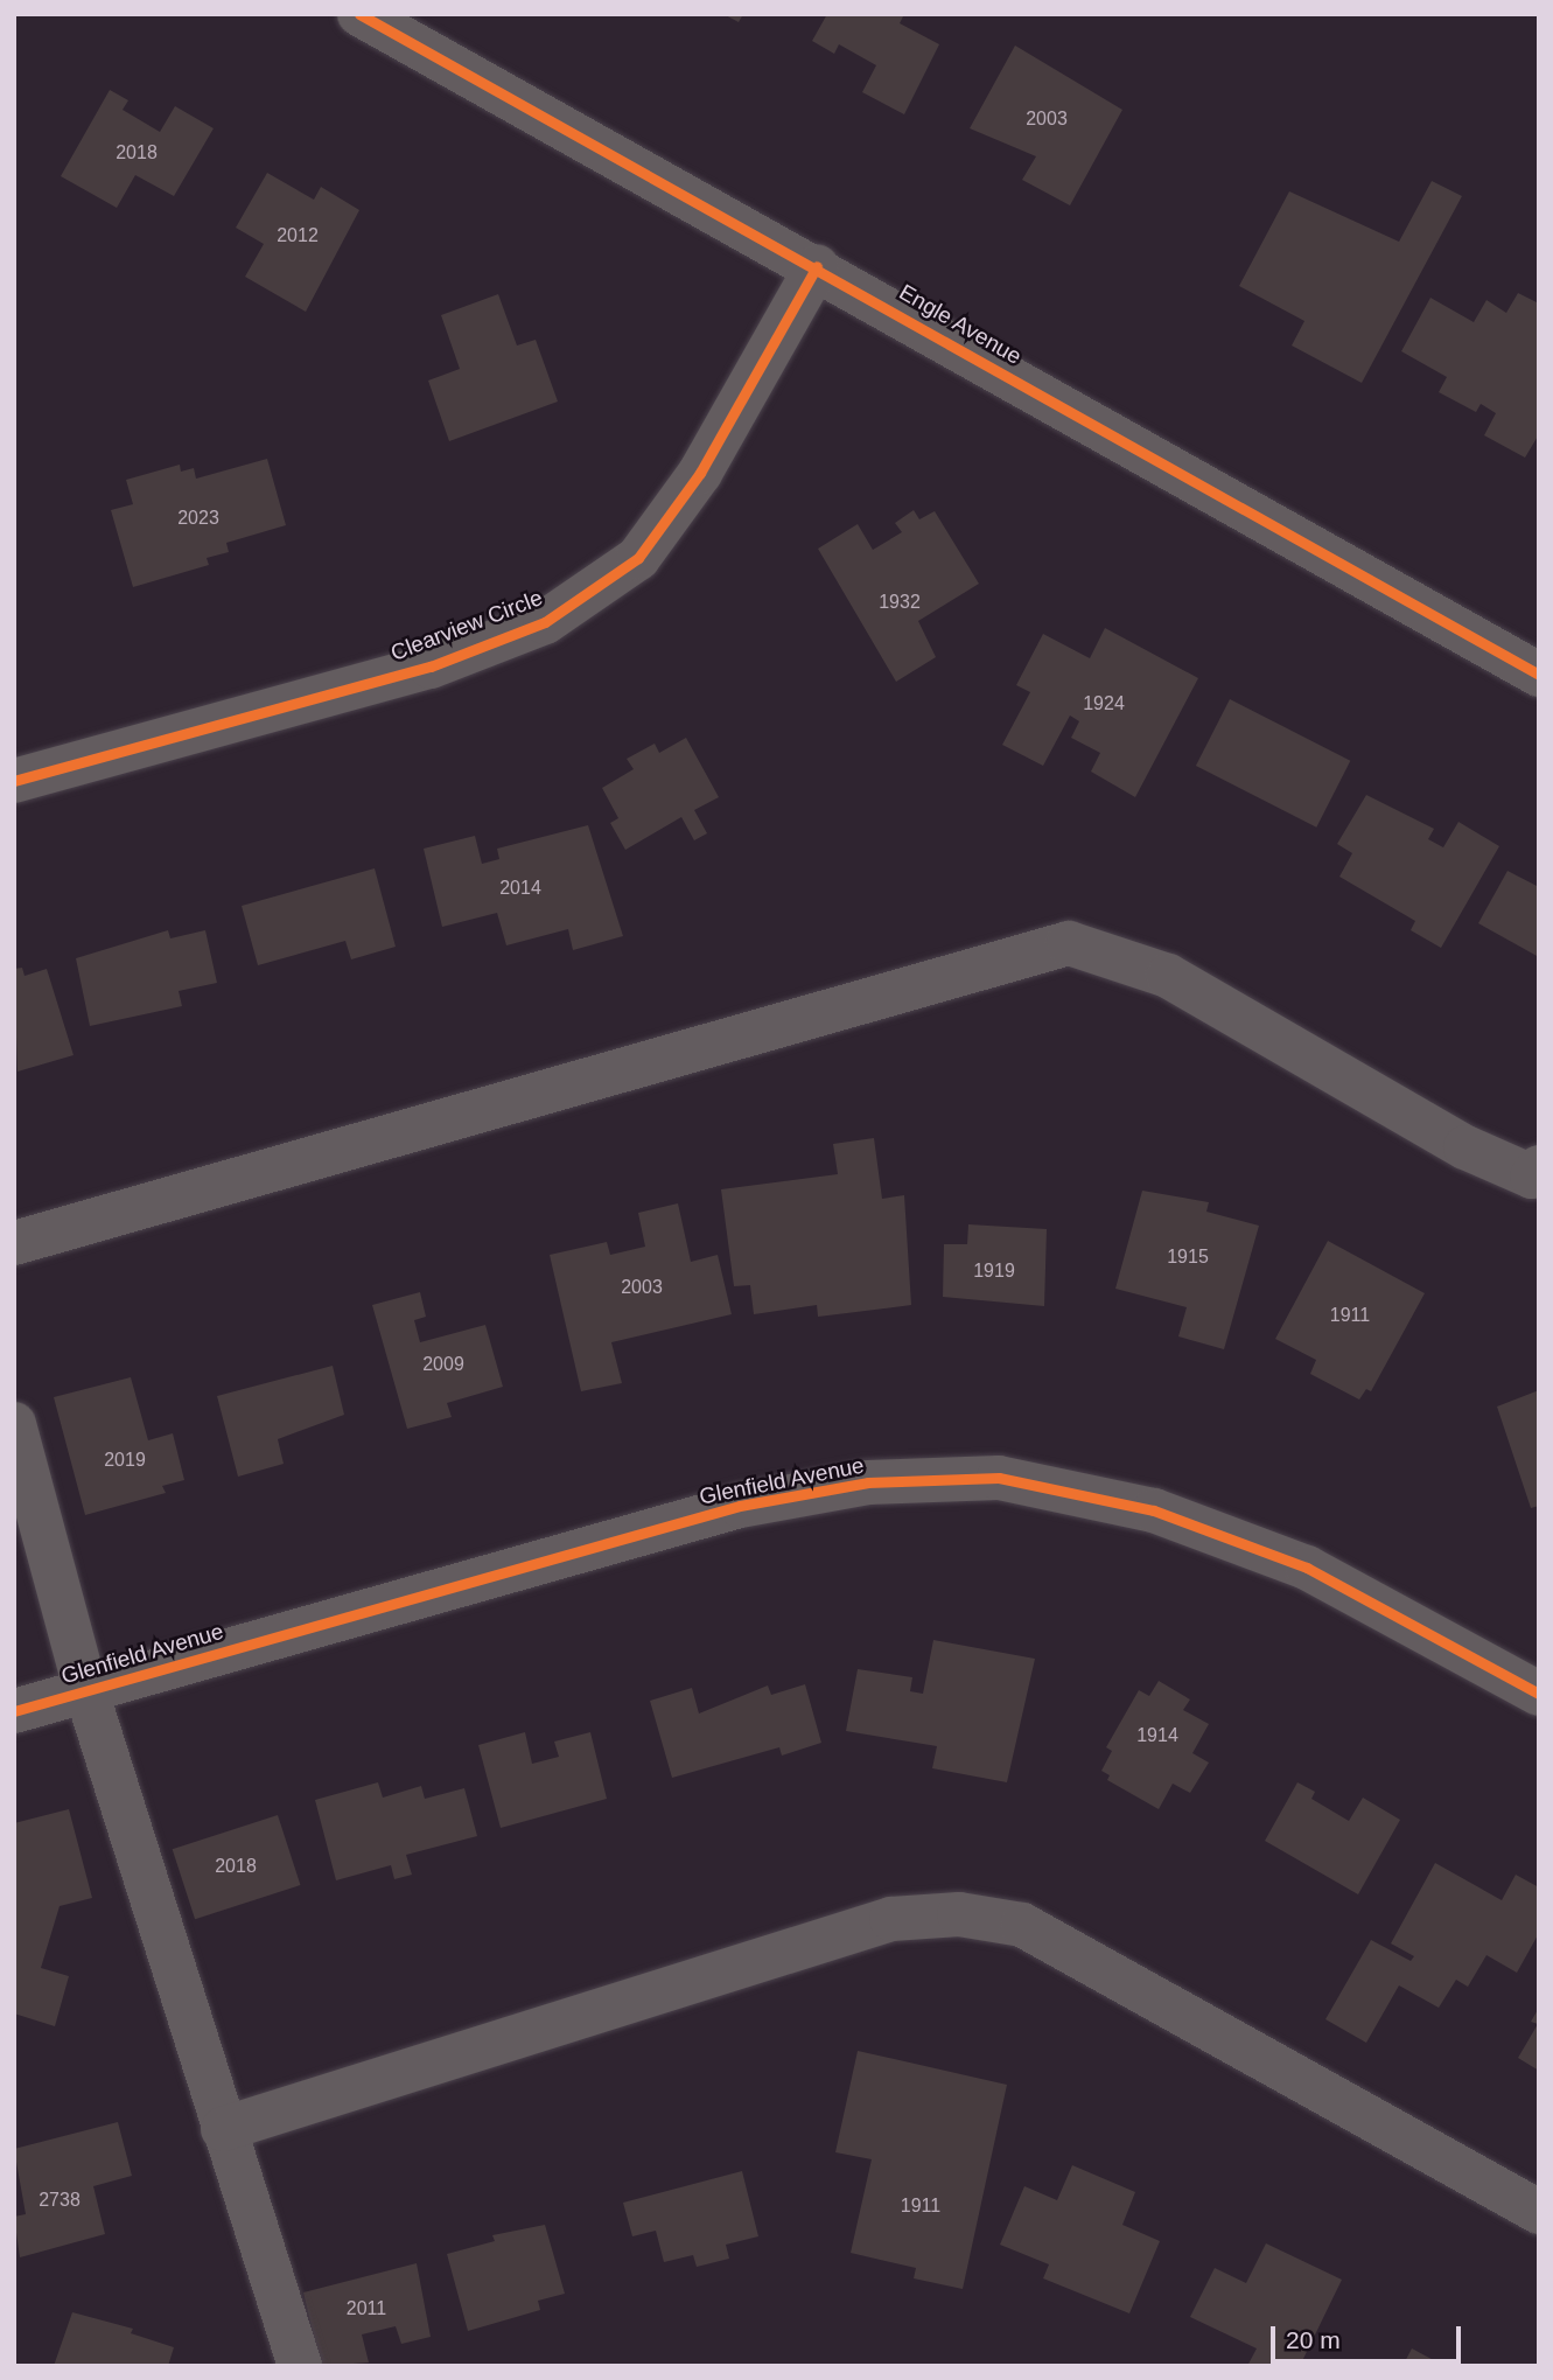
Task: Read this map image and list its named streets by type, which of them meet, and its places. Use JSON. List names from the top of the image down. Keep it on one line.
{"streets":{"street":["Engle Avenue","Clearview Circle","Glenfield Avenue"]},"crossings":[["Engle Avenue","Clearview Circle"]],"house_numbers":["2003","2018","2012","2023","1932","1924","2014","1915","1919","2003","1911","2009","2019","1914","2018","2738","1911","2011"],"scale_bar":"20 m"}
